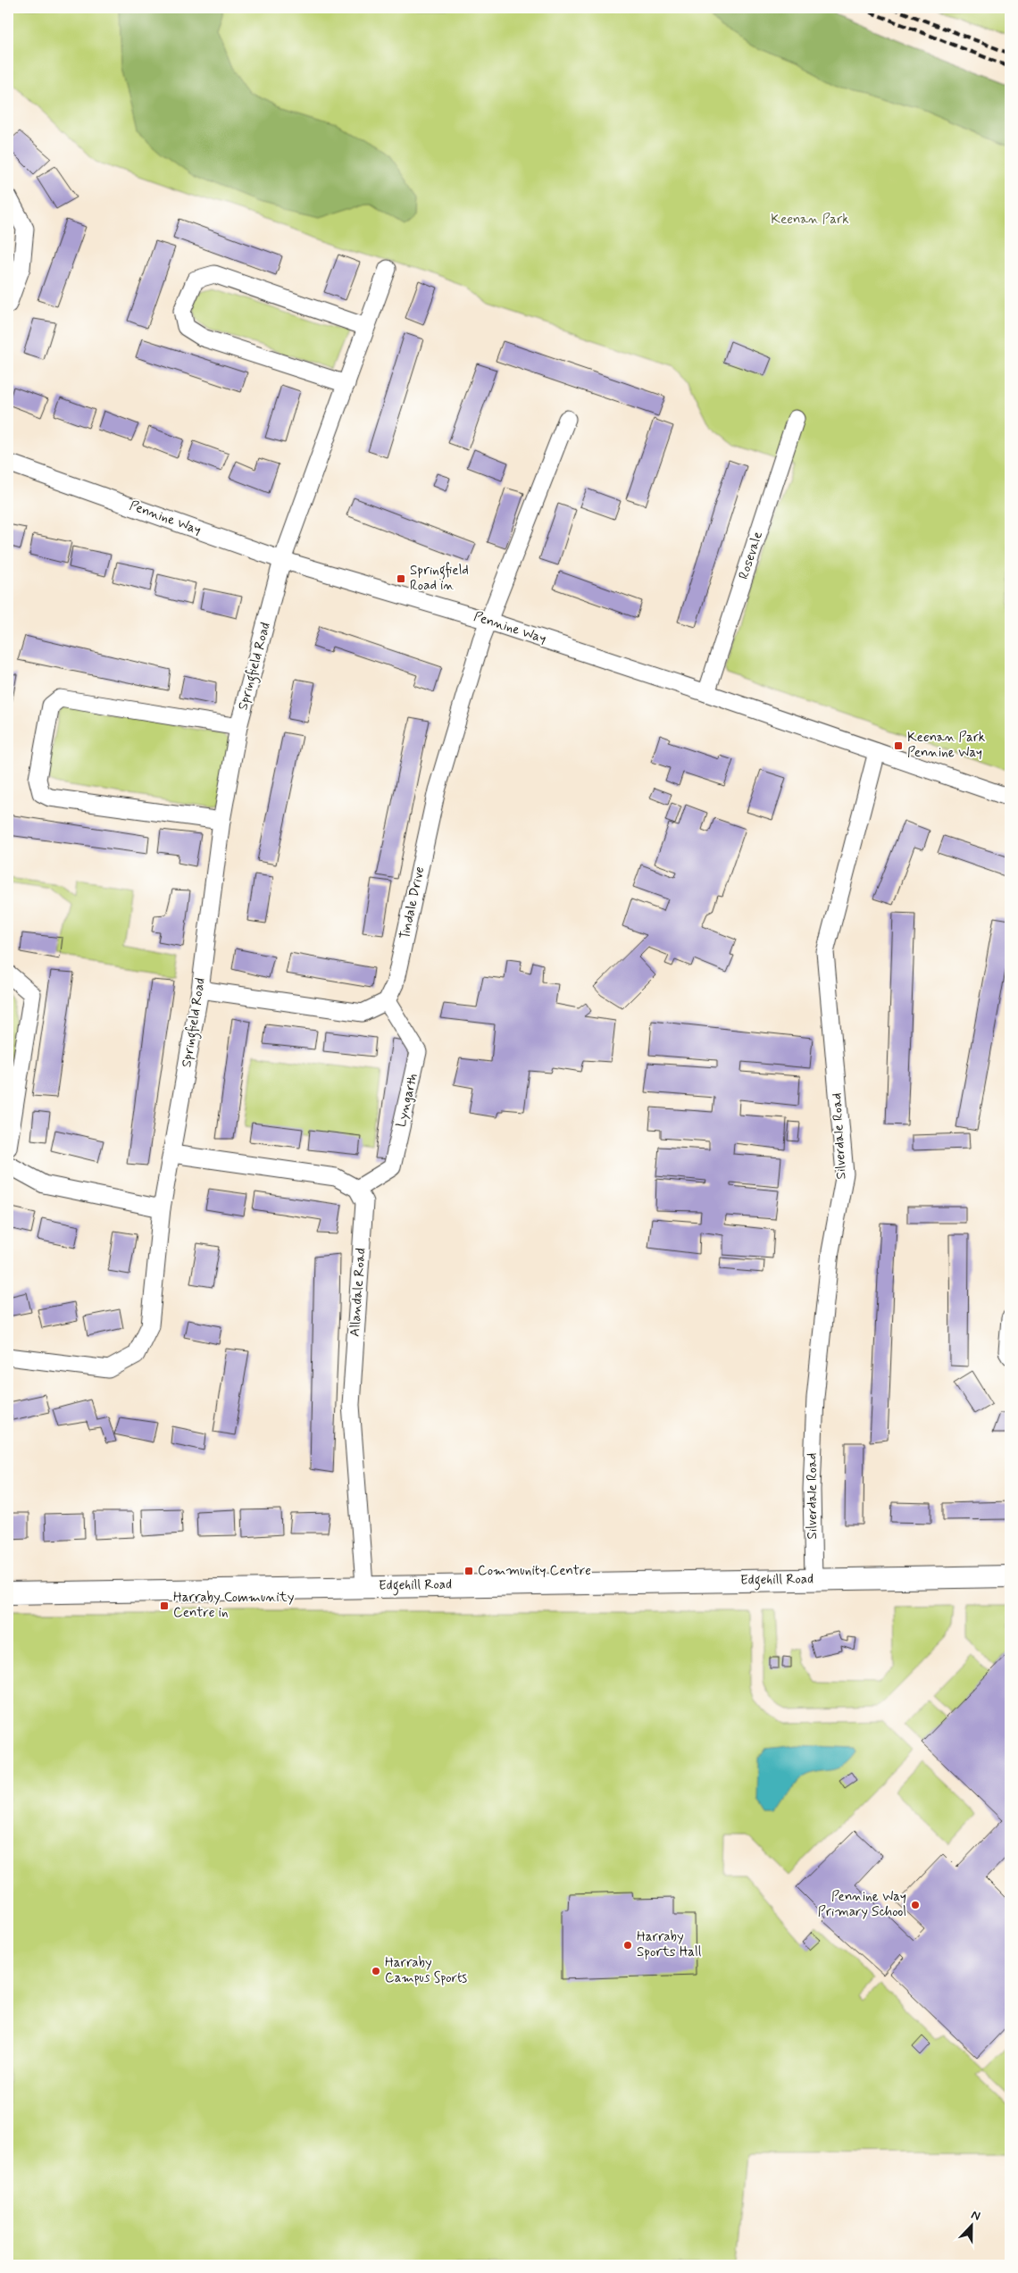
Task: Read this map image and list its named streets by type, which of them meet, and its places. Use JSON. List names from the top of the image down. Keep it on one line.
{"streets":{"street":["Pennine Way","Rosevale","Springfield Road","Tindale Drive","Lyngarth","Silverdale Road","Allandale Road","Edgehill Road"]},"crossings":[["Pennine Way","Rosevale"],["Pennine Way","Springfield Road"],["Pennine Way","Tindale Drive"],["Pennine Way","Silverdale Road"],["Tindale Drive","Lyngarth"],["Lyngarth","Allandale Road"],["Silverdale Road","Edgehill Road"],["Allandale Road","Edgehill Road"]],"parks":["Keenan Park"],"places":{"transit":["Springfield Road in","Keenan Park Pennine Way","Community Centre","Harraby Community Centre in"],"other":["Pennine Way Primary School","Harraby Sports Hall","Harraby Campus Sports"]},"north":"top"}
